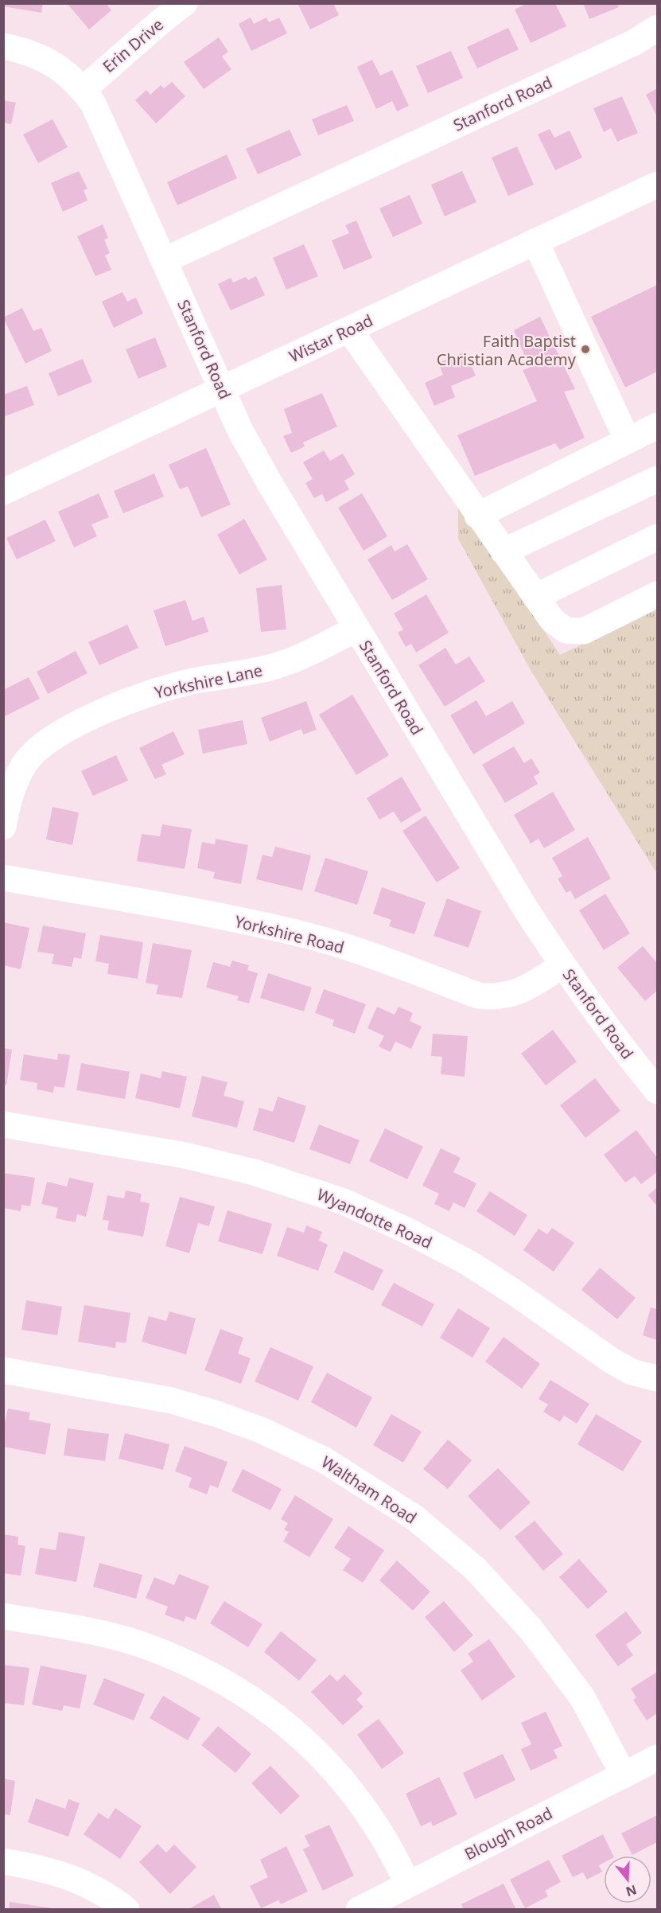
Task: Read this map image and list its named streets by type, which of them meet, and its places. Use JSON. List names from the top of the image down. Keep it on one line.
{"streets":{"street":["Erin Drive","Stanford Road","Wistar Road","Yorkshire Lane","Yorkshire Road","Wyandotte Road","Waltham Road","Blough Road"]},"crossings":[["Erin Drive","Stanford Road"],["Stanford Road","Wistar Road"],["Stanford Road","Yorkshire Lane"],["Stanford Road","Yorkshire Road"],["Waltham Road","Blough Road"]],"places":["Faith Baptist Christian Academy"],"north":"bottom"}
